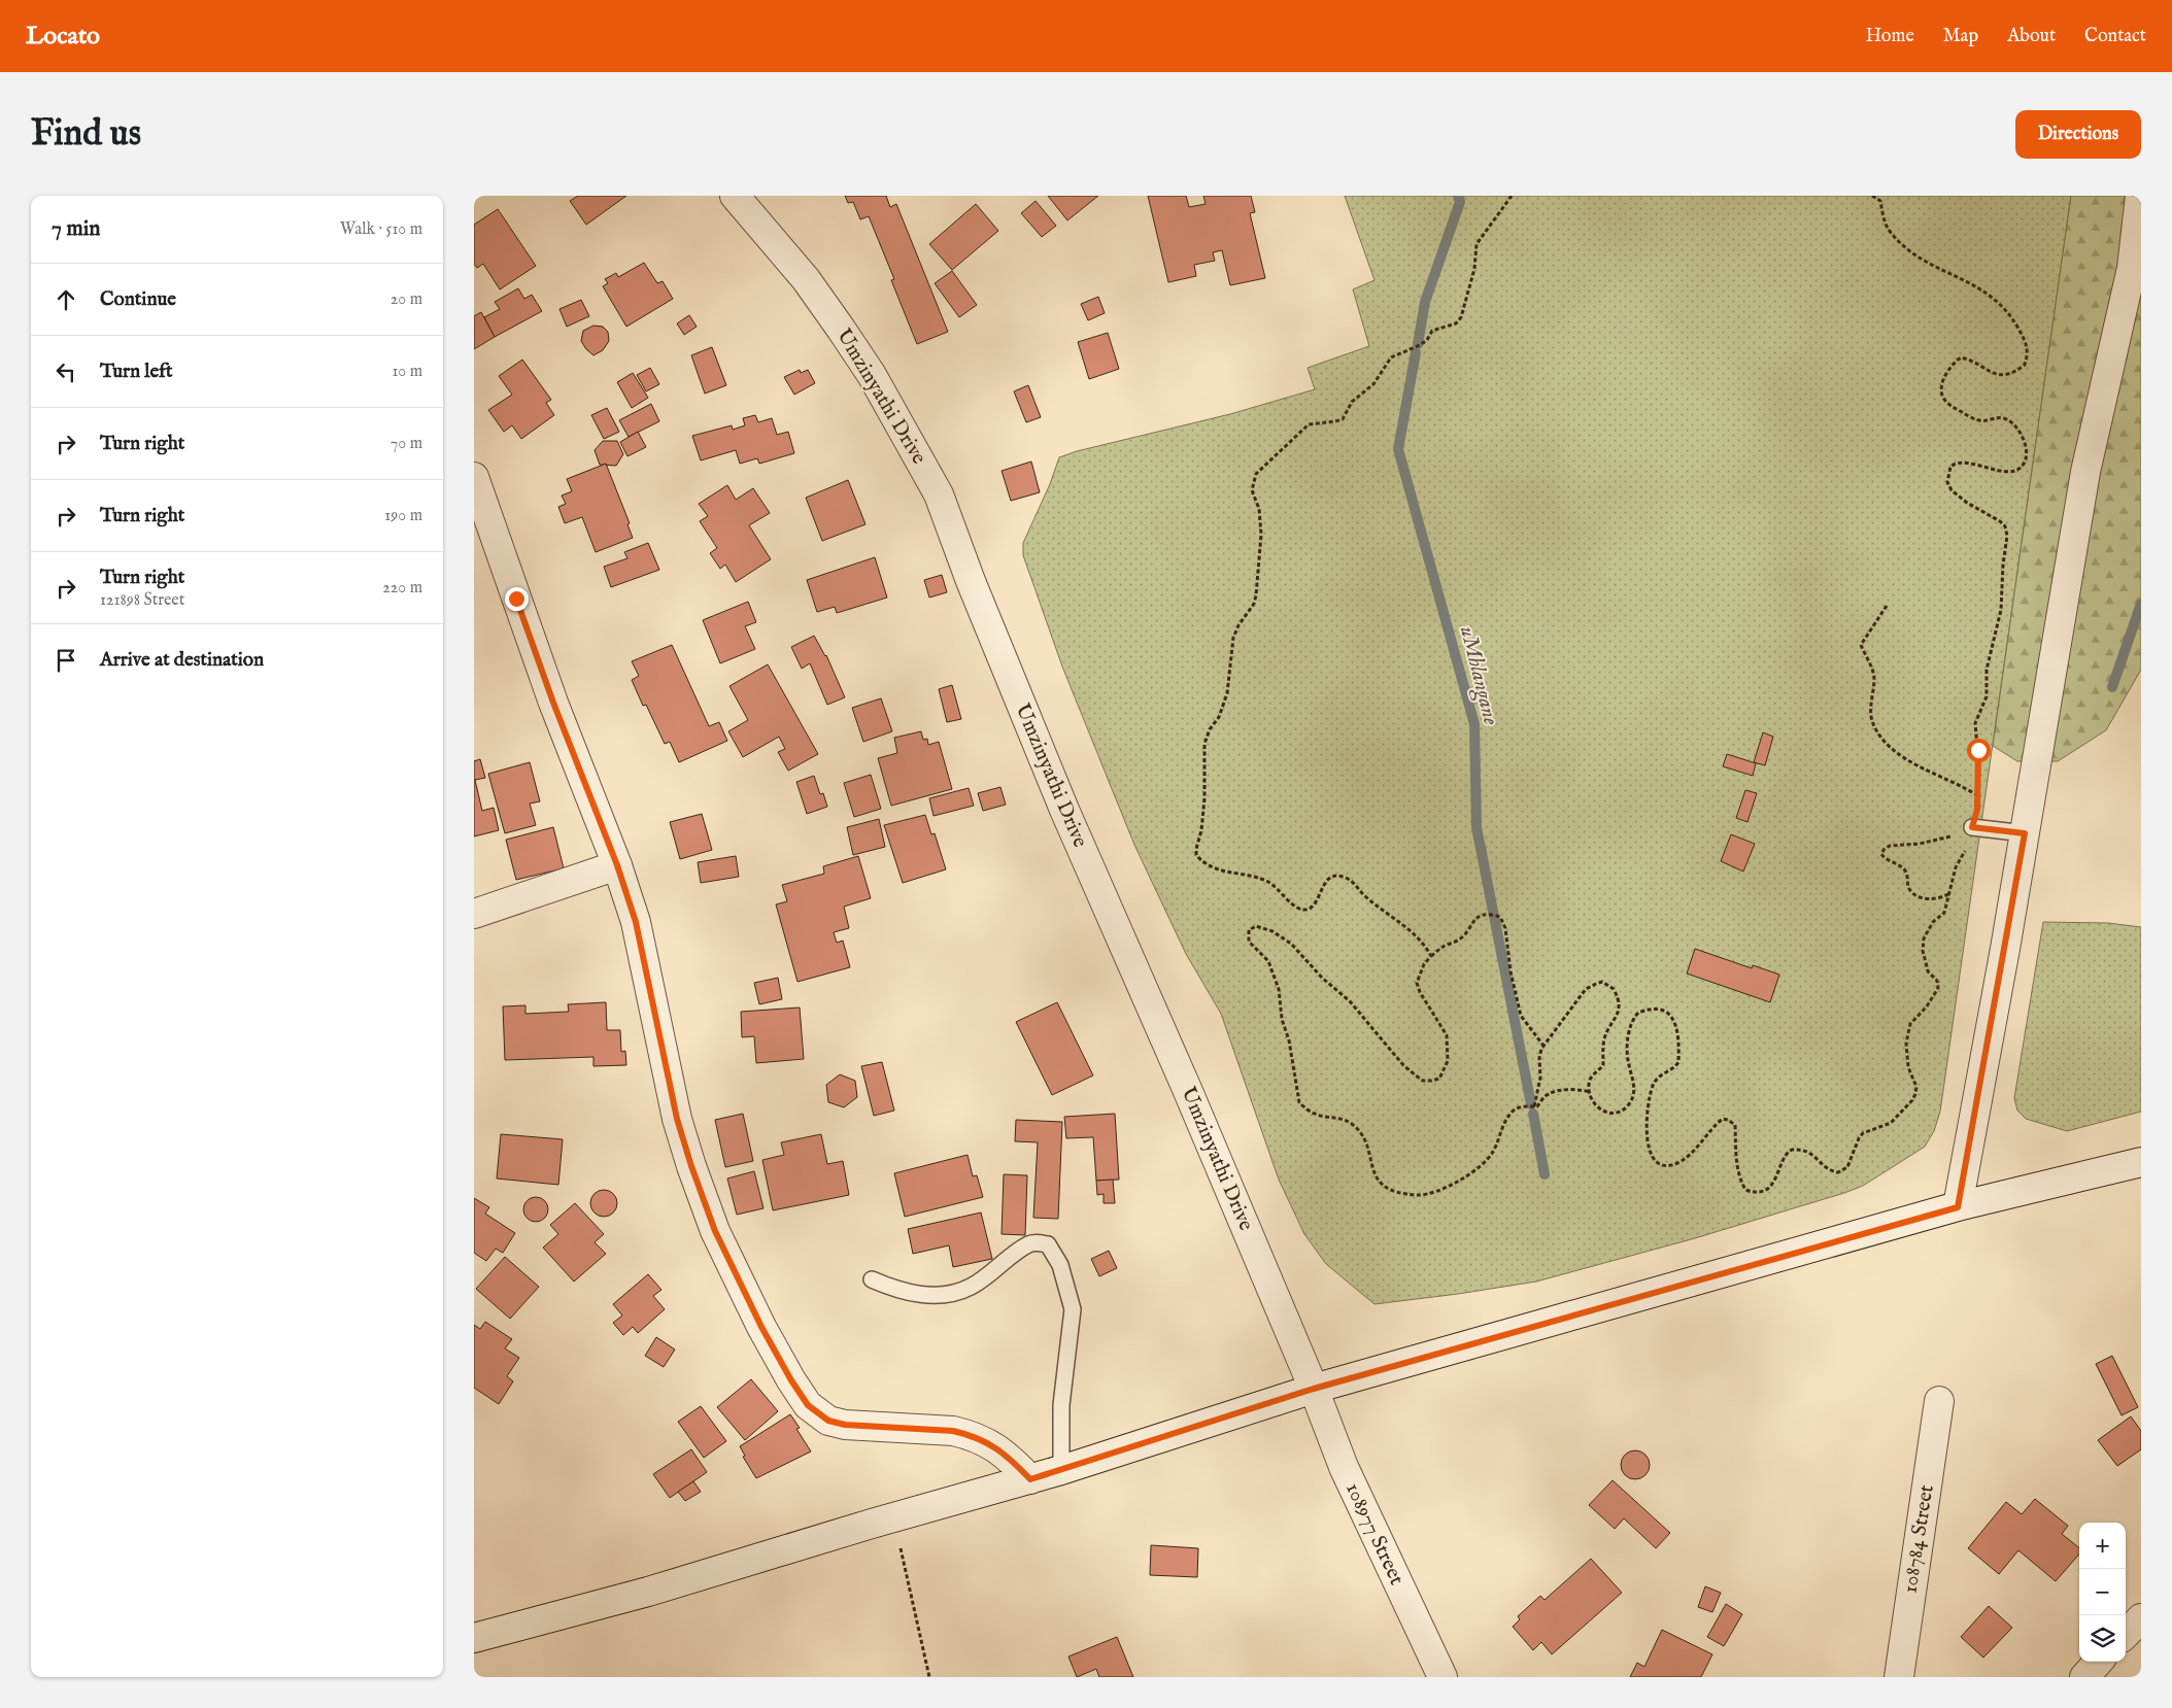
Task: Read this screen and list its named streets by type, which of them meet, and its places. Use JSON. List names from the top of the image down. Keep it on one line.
{"streets":{"street":["Umzinyathi Drive","108977 Street","108784 Street"]},"crossings":[["Umzinyathi Drive","108977 Street"]],"water":["uMhlangane"],"page":{"header":"Locato","nav":["Home","Map","About","Contact"],"buttons":"Directions","title":"Find us","heading":["7 min","Walk · 510 m"],"list":[["Continue","20 m"],["Turn left","10 m"],["Turn right","70 m"],["Turn right","190 m"],["Turn right","121898 Street","220 m"],"Arrive at destination"],"map_buttons":["+","−"]}}
